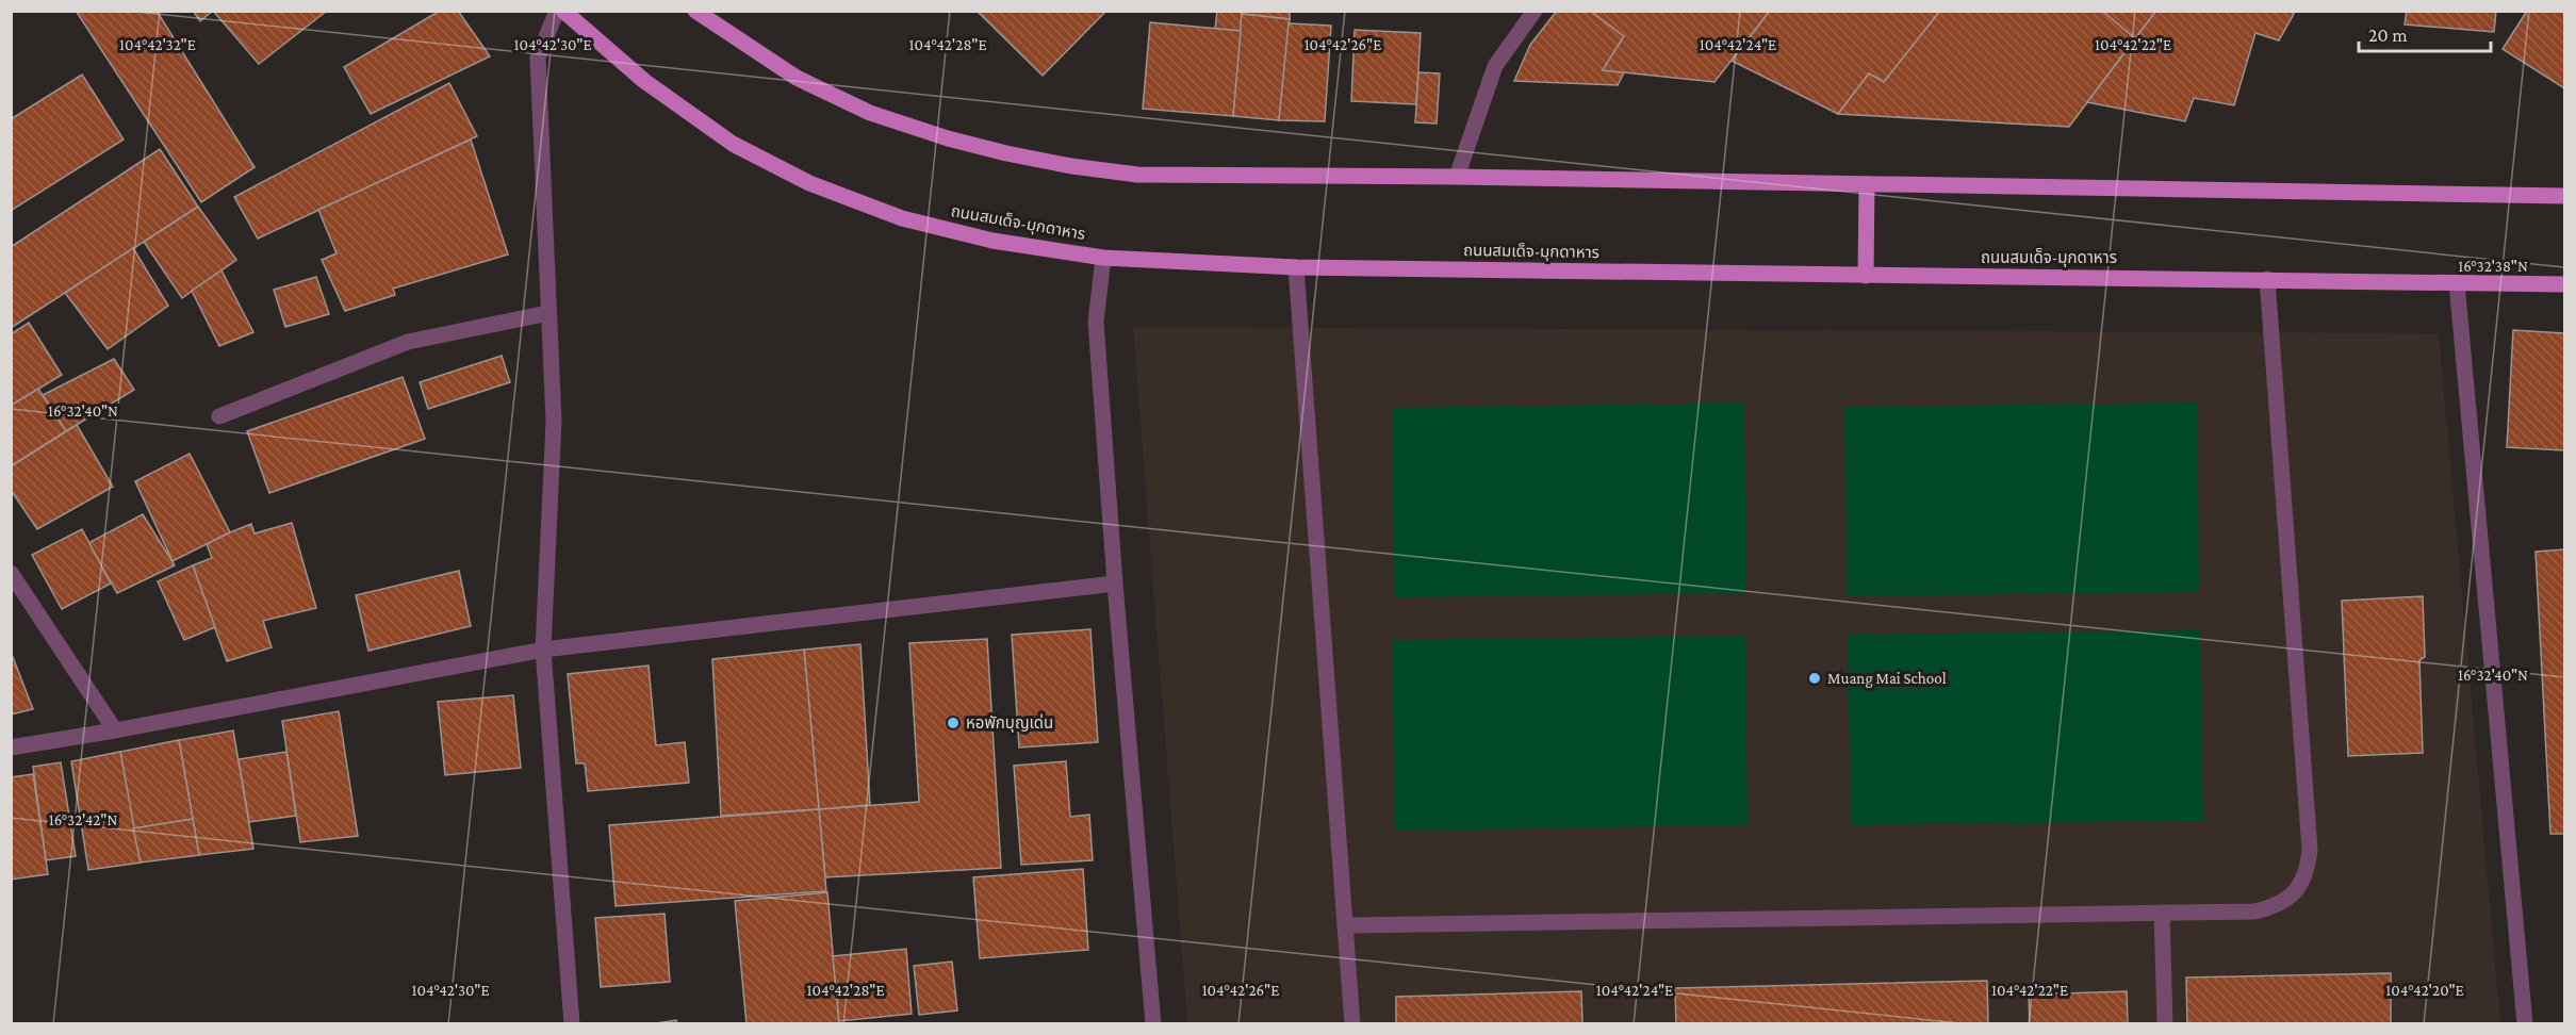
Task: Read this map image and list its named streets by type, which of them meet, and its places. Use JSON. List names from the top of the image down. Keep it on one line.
{"streets":{"main road":["ถนนสมเด็จ-มุกดาหาร"]},"places":["Muang Mai School","หอพักบุญเด่น"],"scale_bar":"20 m","coordinates":["104°42'32\"E","104°42'30\"E","104°42'28\"E","104°42'26\"E","104°42'24\"E","104°42'22\"E","16°32'38\"N","16°32'40\"N","16°32'42\"N","104°42'20\"E"]}
